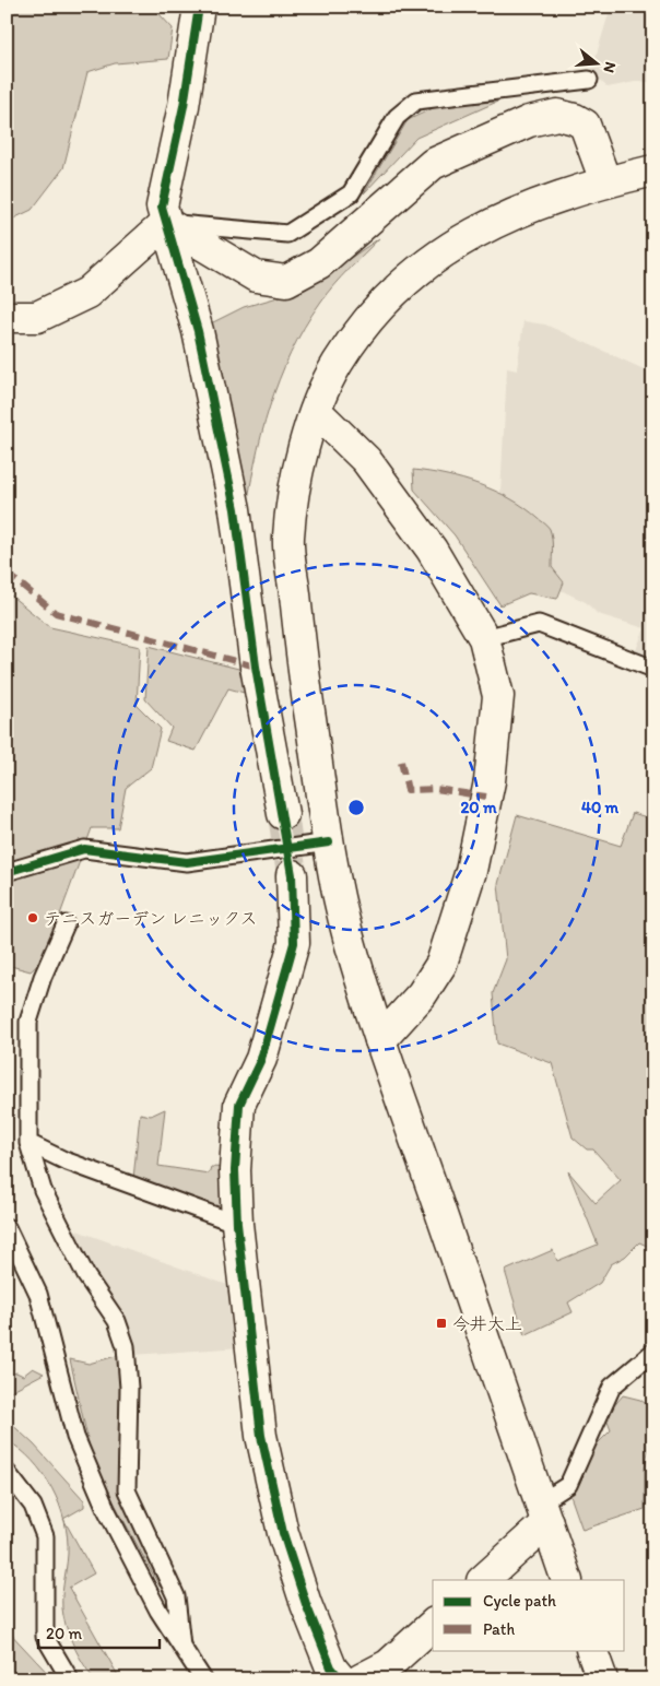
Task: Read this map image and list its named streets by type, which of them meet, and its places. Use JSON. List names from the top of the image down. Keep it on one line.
{"places":{"other":["テニスガーデン レニックス"],"transit":["今井大上"]},"legend":["Cycle path","Path"],"scale_bar":"20 m","north":"right","rings":["20 m","40 m"]}
